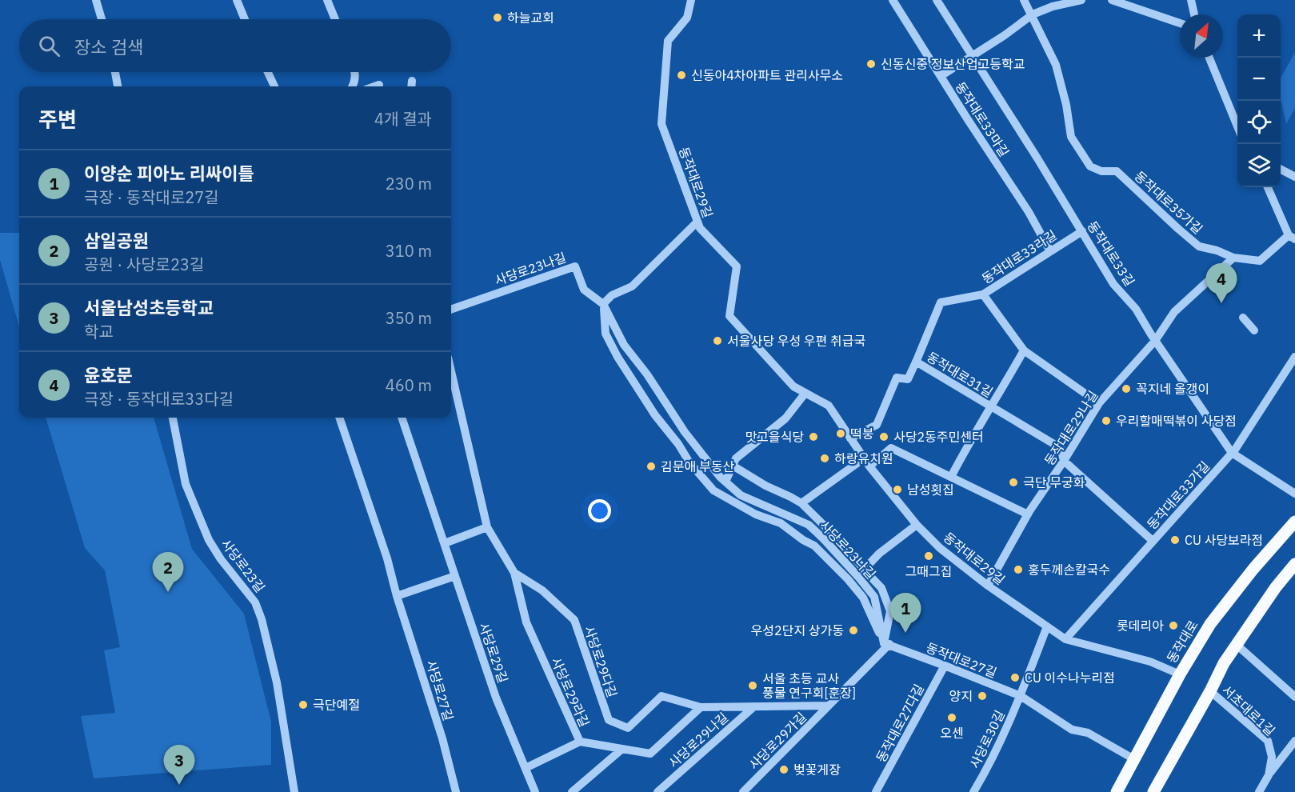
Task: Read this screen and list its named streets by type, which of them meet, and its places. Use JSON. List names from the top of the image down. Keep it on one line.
{"streets":{"main road":["동작대로"],"street":["동작대로33마길","동작대로29길","동작대로35가길","동작대로33길","동작대로33라길","사당로23나길","동작대로31길","동작대로29나길","동작대로33가길","사당로23길","사당로29길","동작대로27길","사당로29다길","사당로27길","사당로29라길","서초대로1길","동작대로27다길","사당로30길","사당로29나길","사당로29가길"]},"crossings":[["동작대로33마길","동작대로33라길"],["동작대로29길","동작대로33라길"],["동작대로29길","동작대로29나길"],["동작대로29길","동작대로33가길"],["동작대로29길","동작대로"],["동작대로35가길","동작대로29나길"],["동작대로33길","동작대로33라길"],["동작대로33길","동작대로29나길"],["동작대로33길","동작대로33가길"],["동작대로33라길","동작대로31길"],["사당로23나길","동작대로27길"],["사당로23나길","사당로29가길"],["동작대로31길","동작대로29나길"],["동작대로31길","동작대로33가길"],["동작대로","동작대로27길"],["동작대로27길","동작대로27다길"],["동작대로27길","사당로30길"],["동작대로27길","사당로29가길"],["사당로29다길","사당로29라길"],["사당로29다길","사당로29나길"],["사당로29다길","사당로29가길"]],"places":["하늘교회","신동신중 정보산업고등학교","신동아4차아파트 관리사무소","서울사당 우성 우편 취급국","꼭지네 올갱이","우리할매떡볶이 사당점","떡붕","맛고을식당","사당2동주민센터","하랑유치원","김문애 부동산","극단 무궁화","남성횟집","CU 사당보라점","그때그집","홍두께손칼국수","롯데리아","우성2단지 상가동","CU 이수나누리점","서울 초등 교사 풍물 연구회[훈장]","양지","극단예절","오센","벚꽃게장"],"north":"top right","page":{"map_buttons":["+","−"],"search":"장소 검색","heading":["주변","4개 결과"],"list":[{"mark":"1","name":"이양순 피아노 리싸이틀","note":"극장 · 동작대로27길","value":"230 m"},{"mark":"2","name":"삼일공원","note":"공원 · 사당로23길","value":"310 m"},{"mark":"3","name":"서울남성초등학교","note":"학교","value":"350 m"},{"mark":"4","name":"윤호문","note":"극장 · 동작대로33다길","value":"460 m"}],"pins":["4","2","1","3"]}}
